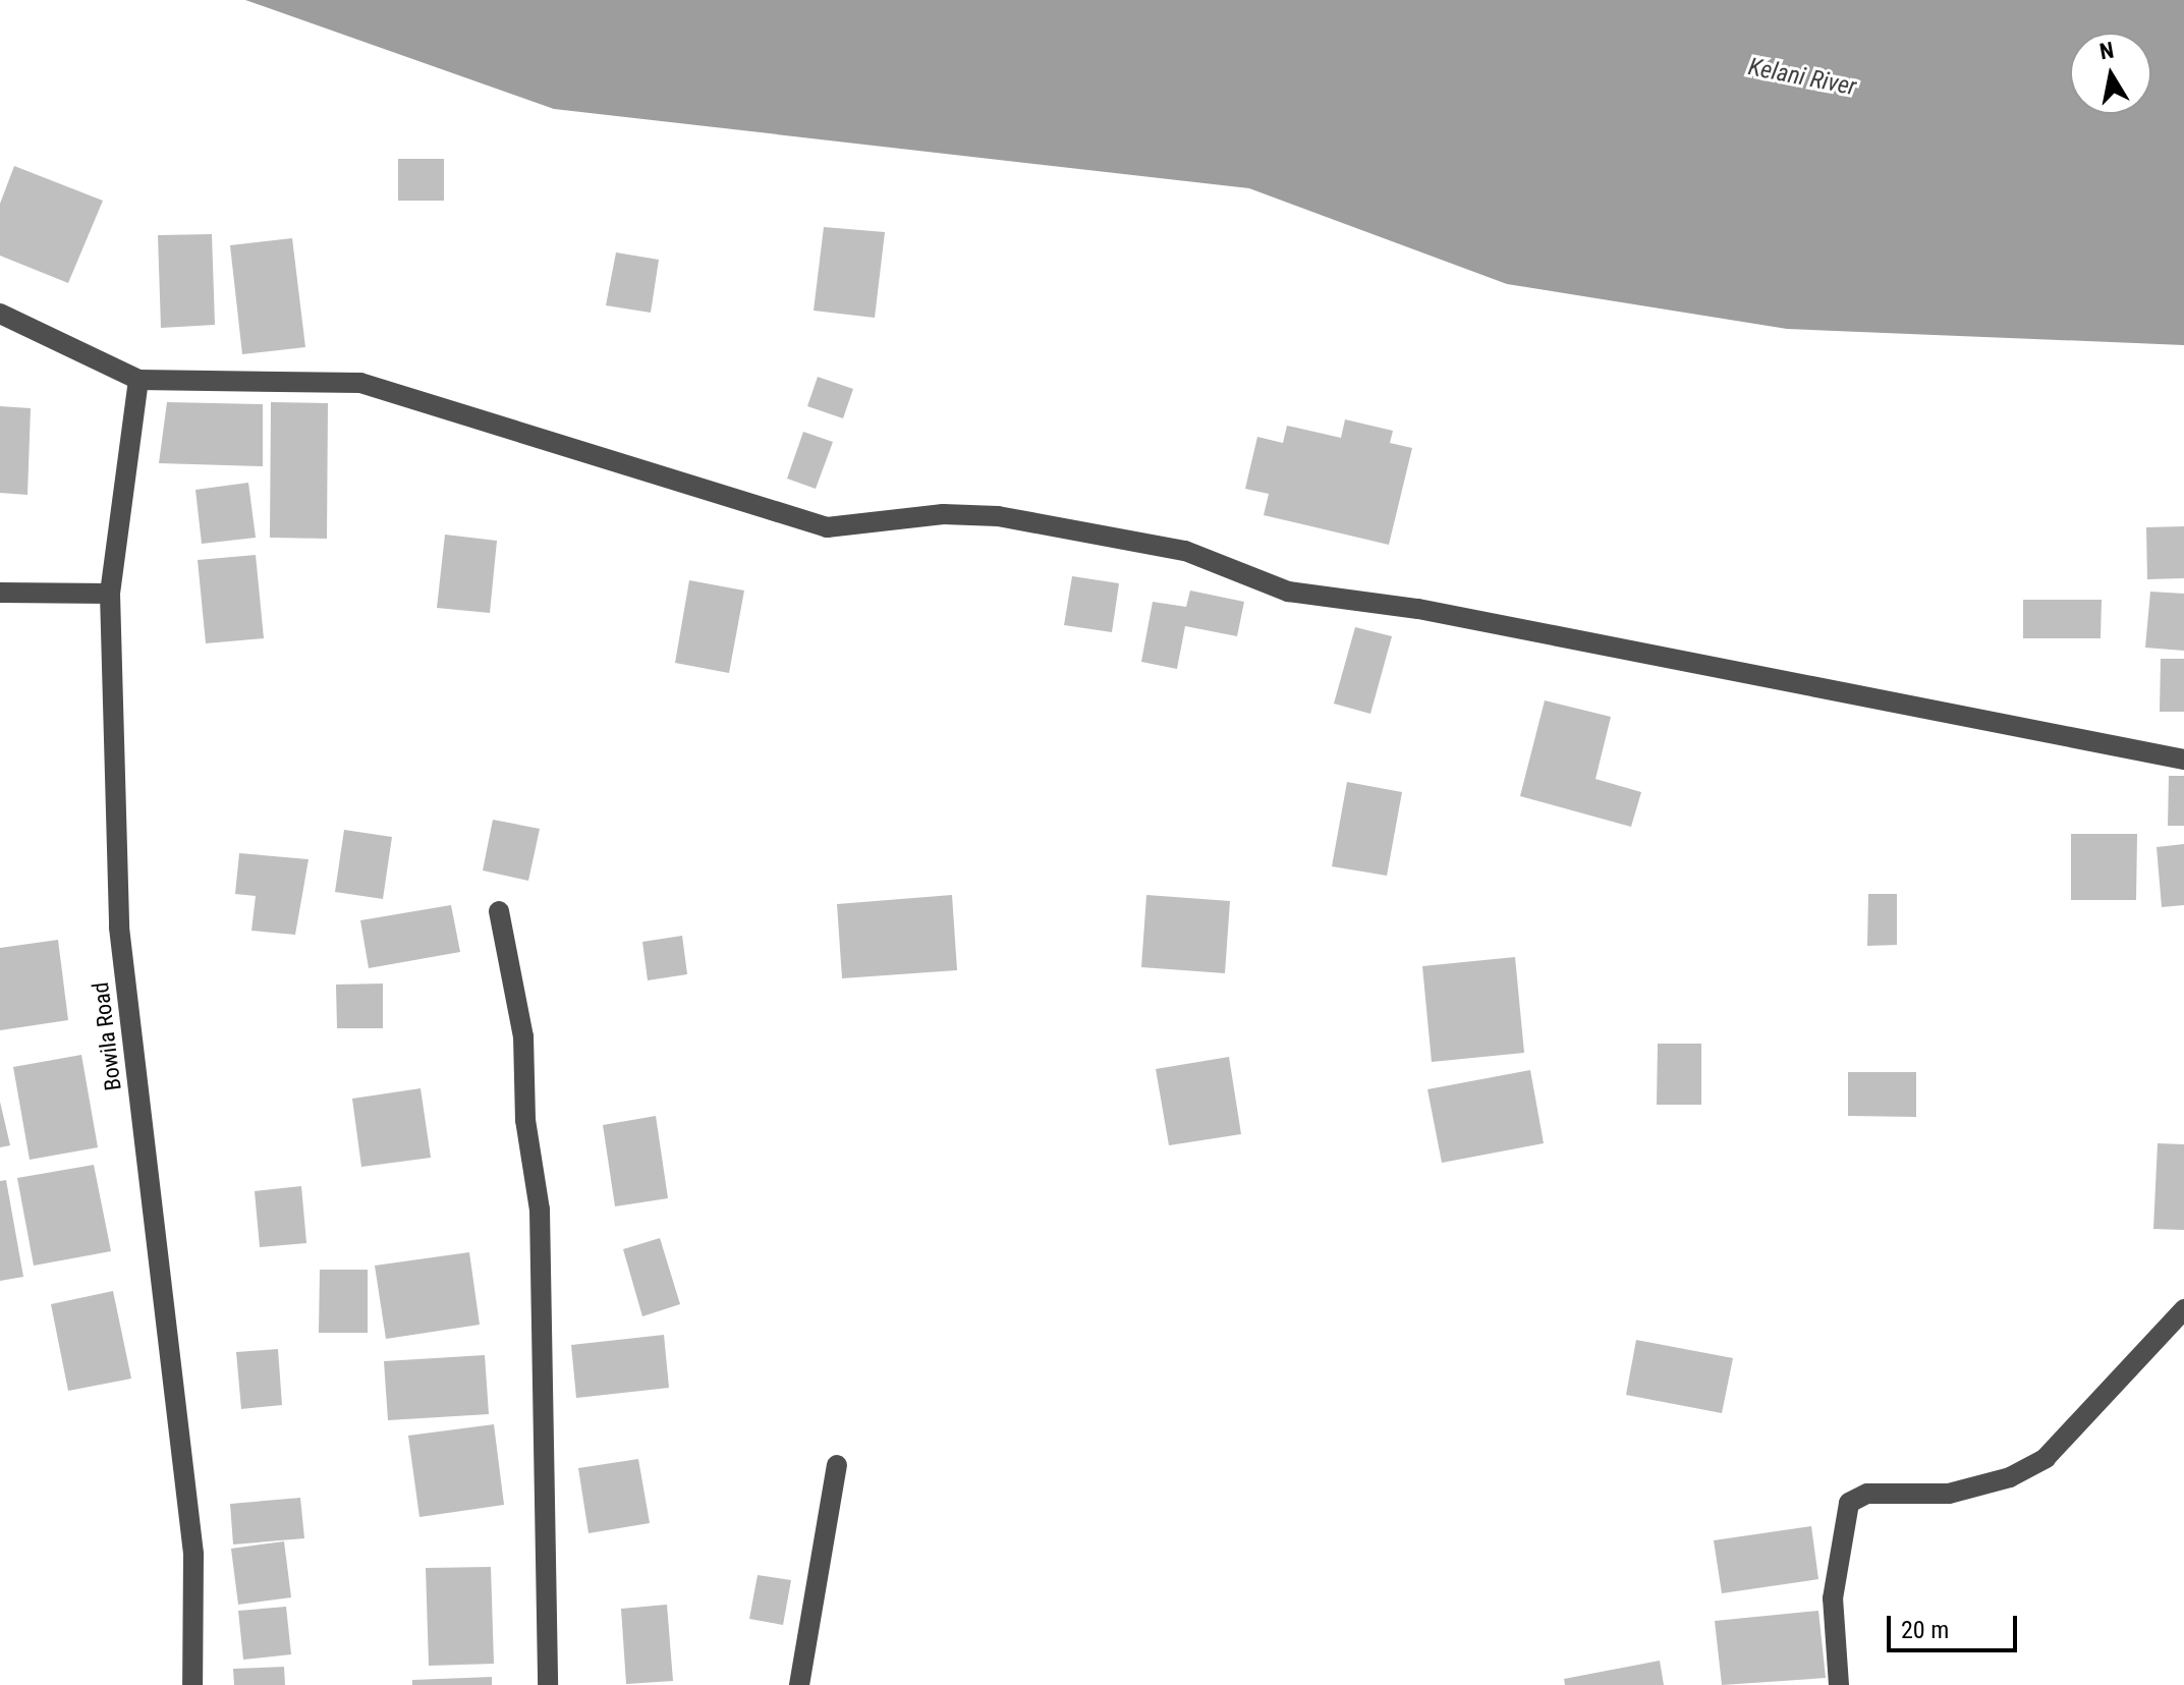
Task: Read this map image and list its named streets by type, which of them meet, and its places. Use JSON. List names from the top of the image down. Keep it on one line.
{"streets":{"street":["Bowila Road"]},"water":["Kelani River"],"scale_bar":"20 m","north":"top"}
